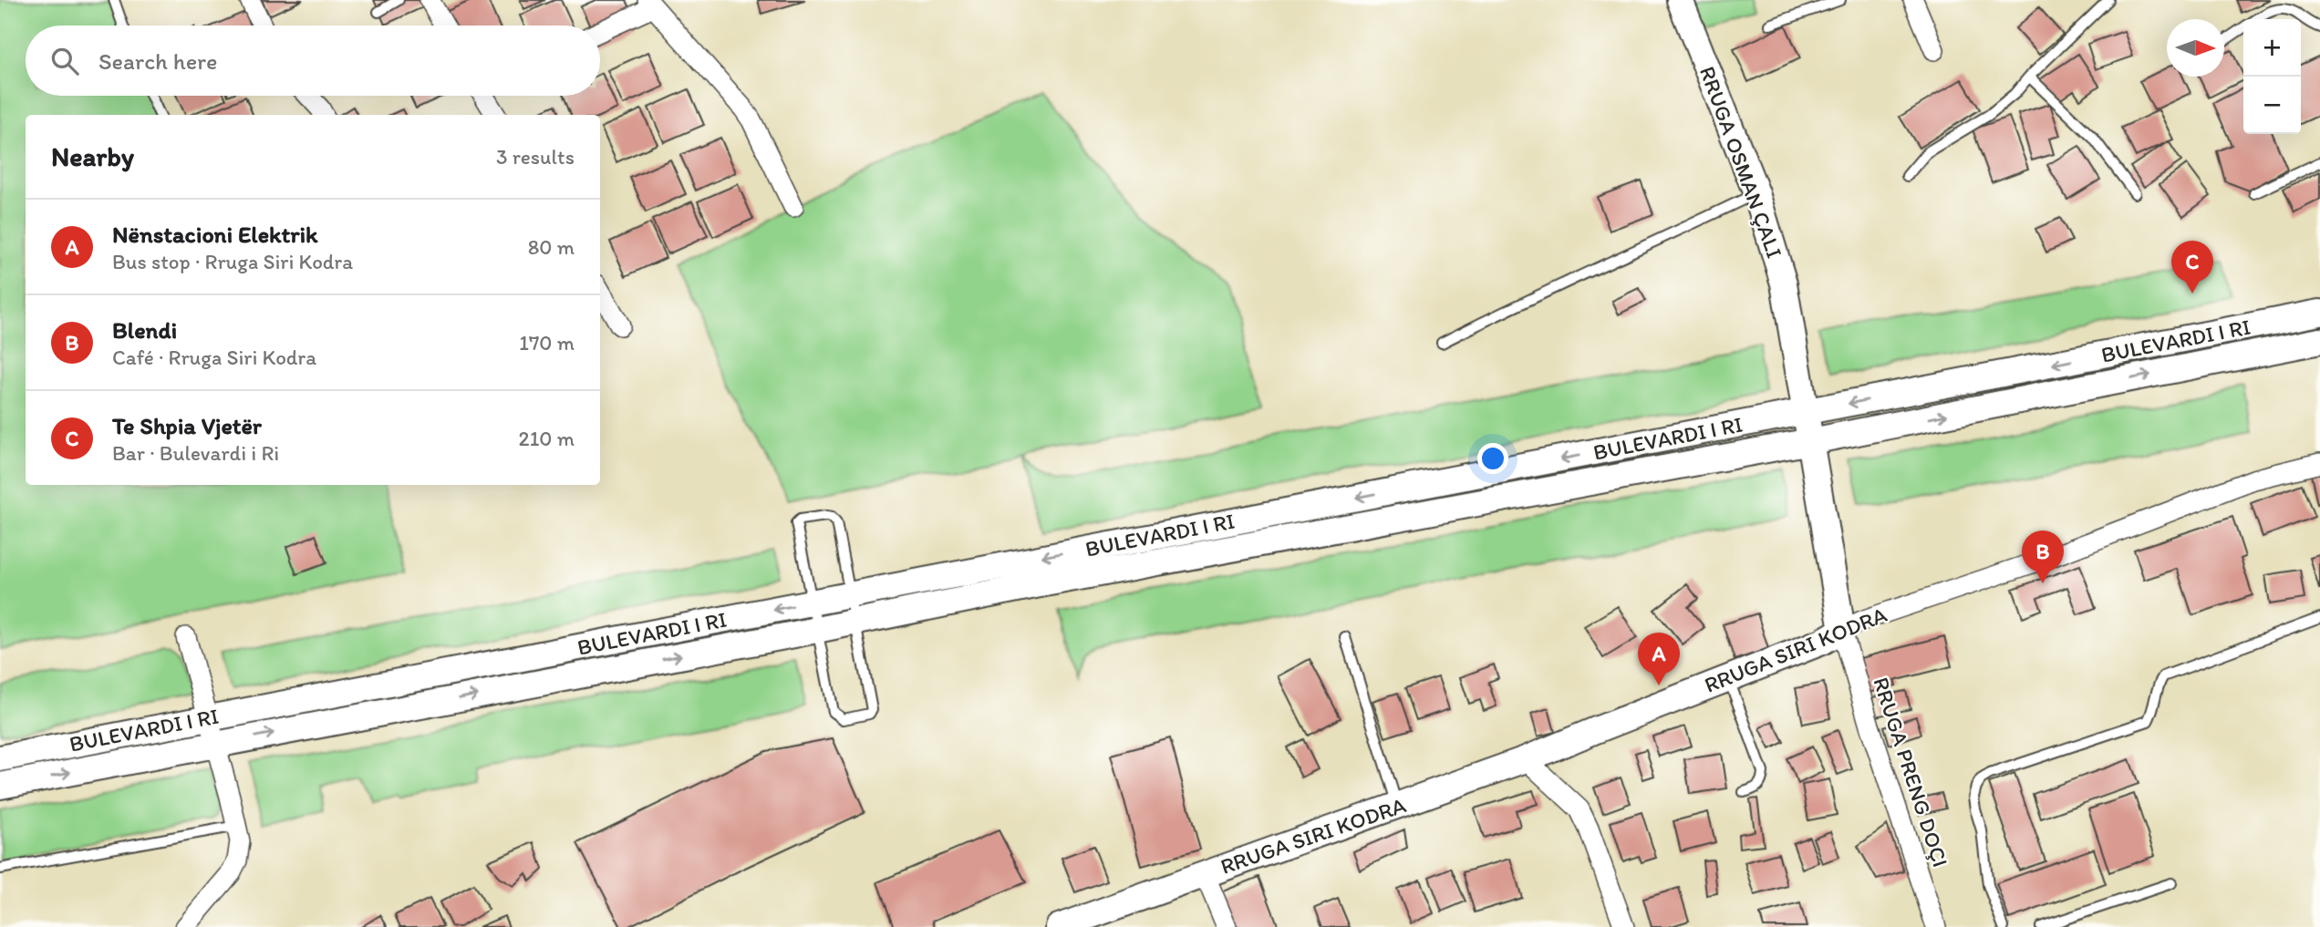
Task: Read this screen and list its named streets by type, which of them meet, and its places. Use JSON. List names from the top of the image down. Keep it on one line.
{"streets":{"main road":["RRUGA OSMAN ÇALI","BULEVARDI I RI","RRUGA SIRI KODRA"],"street":["RRUGA PRENG DOÇI"]},"crossings":[["RRUGA OSMAN ÇALI","BULEVARDI I RI"],["RRUGA OSMAN ÇALI","RRUGA SIRI KODRA"],["RRUGA OSMAN ÇALI","RRUGA PRENG DOÇI"],["RRUGA SIRI KODRA","RRUGA PRENG DOÇI"]],"north":"right","page":{"map_buttons":["+","−"],"search":"Search here","heading":["Nearby","3 results"],"list":[{"mark":"A","name":"Nënstacioni Elektrik","note":"Bus stop · Rruga Siri Kodra","value":"80 m"},{"mark":"B","name":"Blendi","note":"Café · Rruga Siri Kodra","value":"170 m"},{"mark":"C","name":"Te Shpia Vjetër","note":"Bar · Bulevardi i Ri","value":"210 m"}],"pins":["C","B","A"]}}
